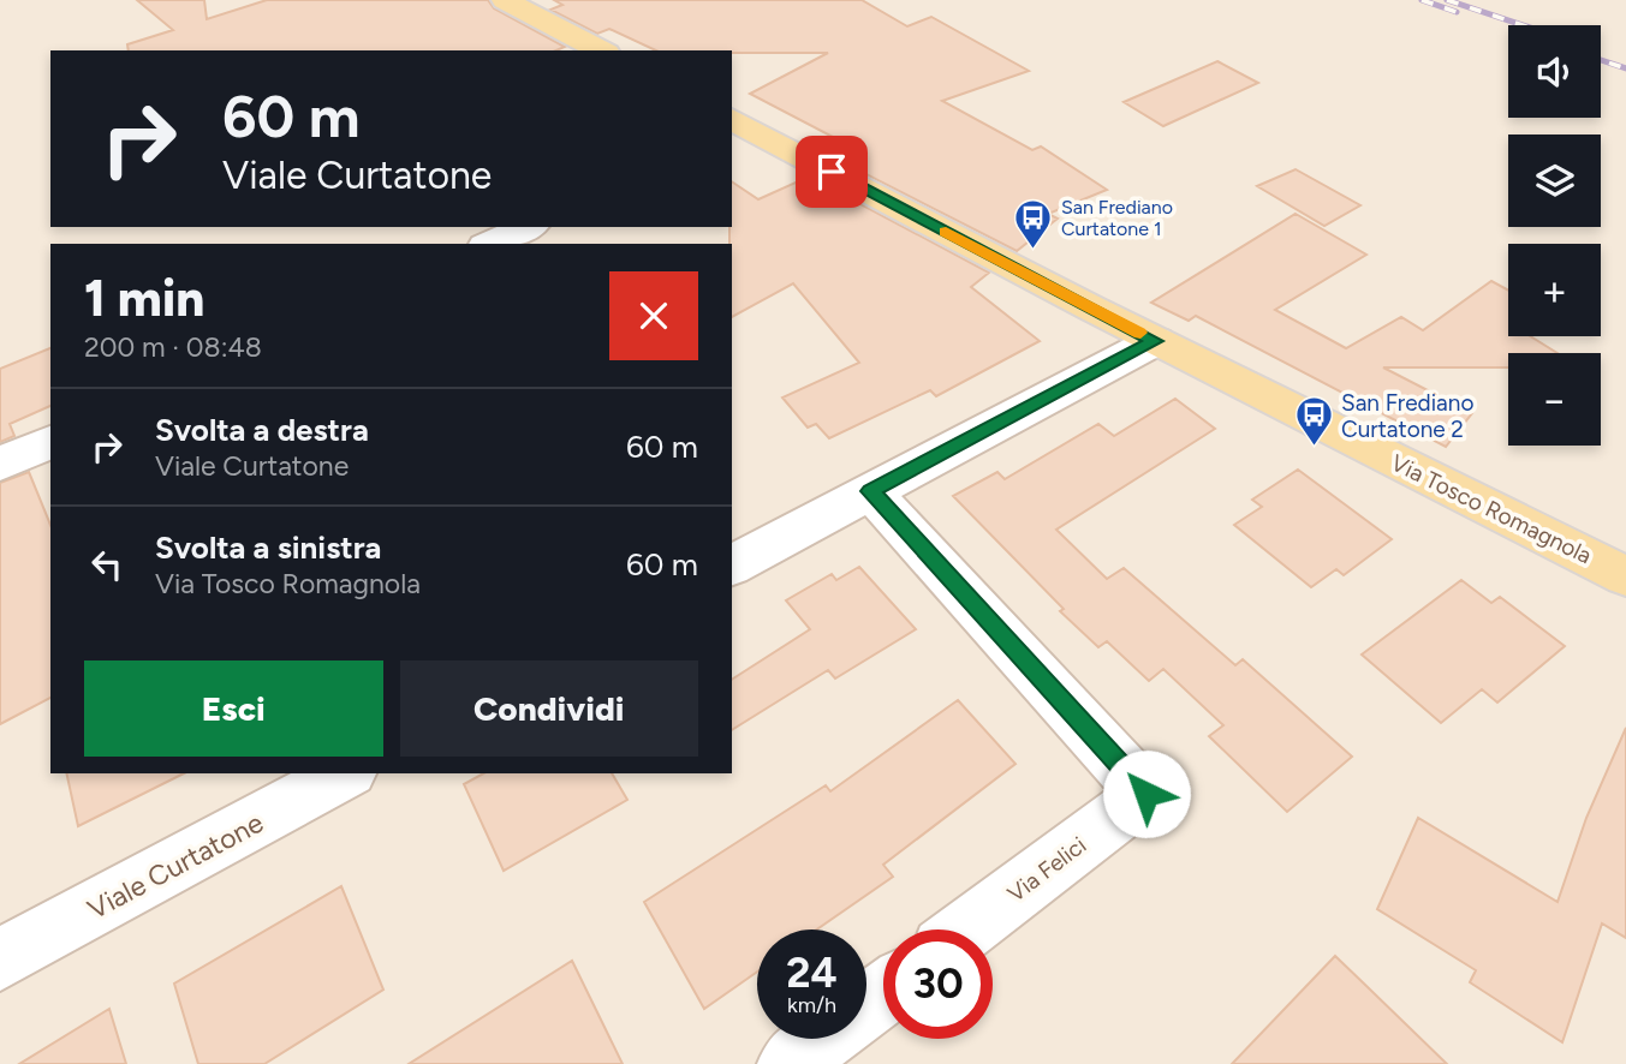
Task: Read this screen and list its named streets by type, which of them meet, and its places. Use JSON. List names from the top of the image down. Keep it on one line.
{"streets":{"main road":["Via Tosco Romagnola"],"street":["Viale Curtatone","Via Felici"]},"places":{"bus stop":["San Frediano Curtatone 1","San Frediano Curtatone 2"]},"page":{"map_buttons":["+","−"],"turn":["60 m","Viale Curtatone"],"heading":["1 min","200 m · 08:48"],"list":[{"name":"Svolta a destra","note":"Viale Curtatone","value":"60 m"},{"name":"Svolta a sinistra","note":"Via Tosco Romagnola","value":"60 m"}],"buttons":["Esci","Condividi"],"speed":"24 km/h","limit":"30"}}
